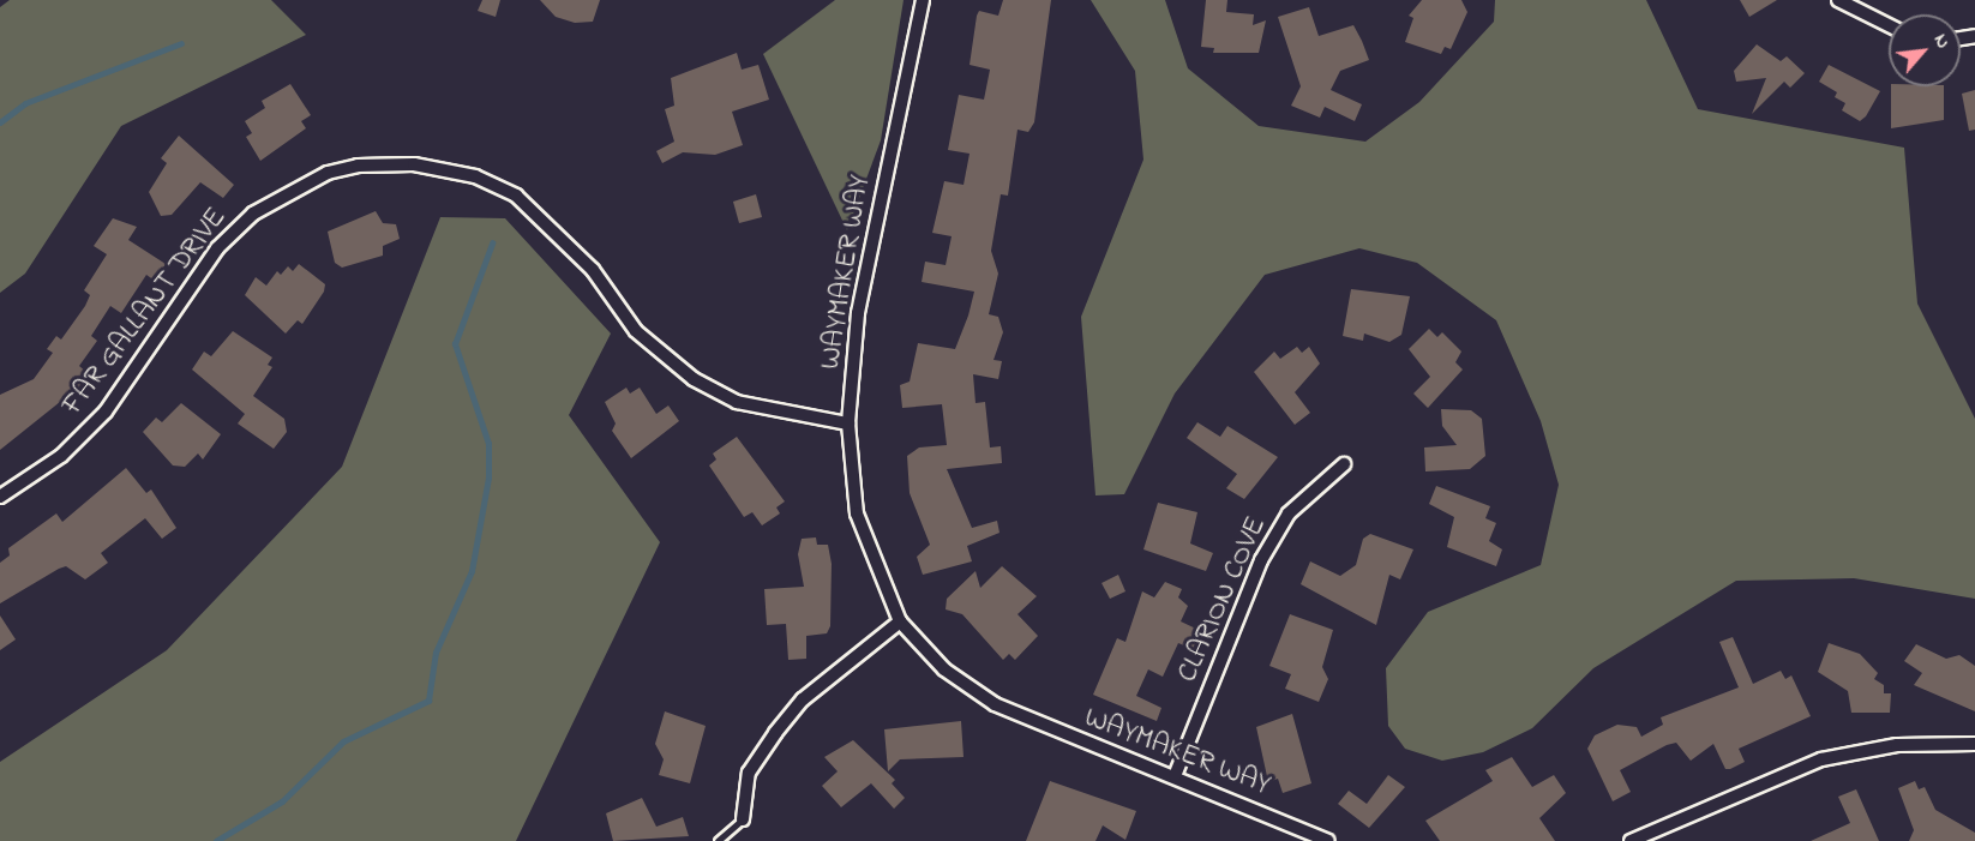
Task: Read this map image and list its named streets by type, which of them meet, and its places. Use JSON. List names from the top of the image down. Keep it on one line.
{"streets":{"street":["WAYMAKER WAY","FAR GALLANT DRIVE","CLARION COVE"]},"crossings":[["WAYMAKER WAY","FAR GALLANT DRIVE"],["WAYMAKER WAY","CLARION COVE"]],"north":"top right"}
